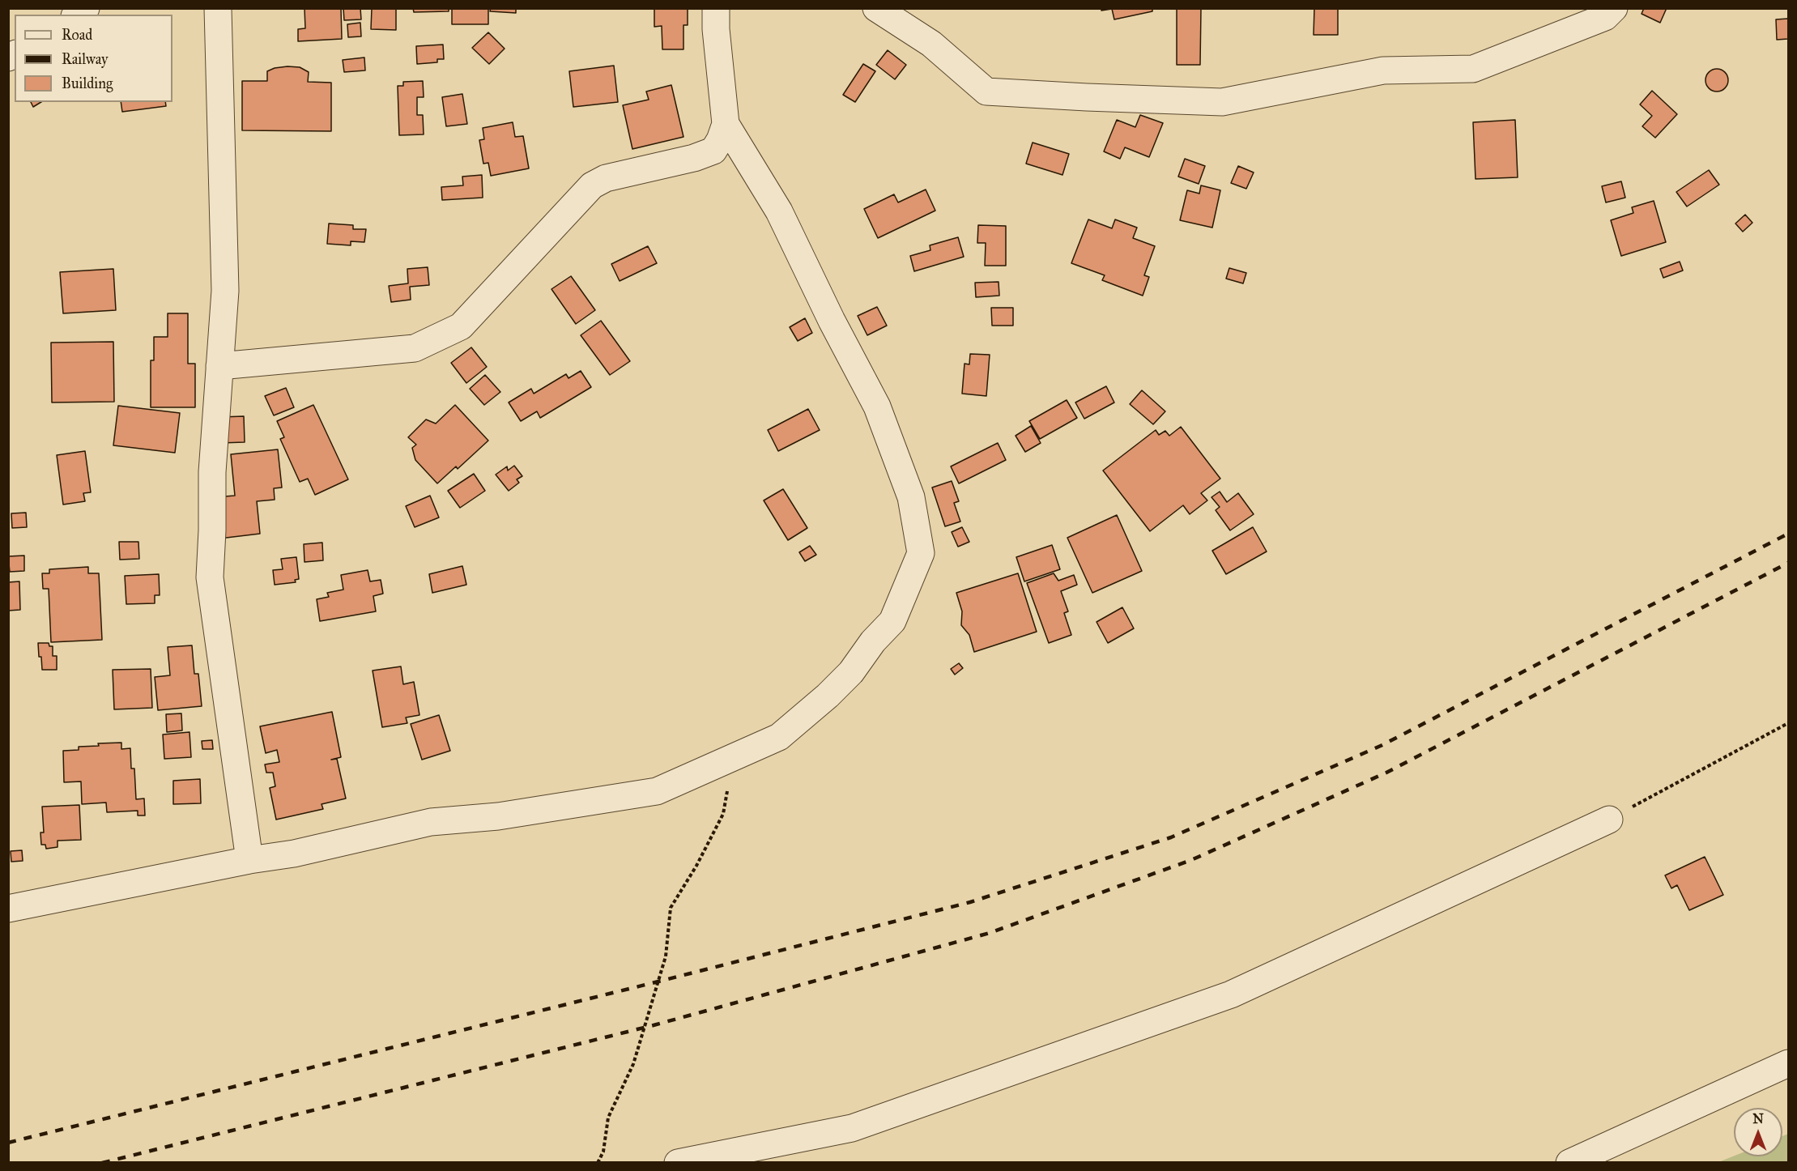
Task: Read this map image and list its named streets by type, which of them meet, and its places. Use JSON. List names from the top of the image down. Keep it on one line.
{"legend":["Road","Railway","Building"],"north":"top"}
